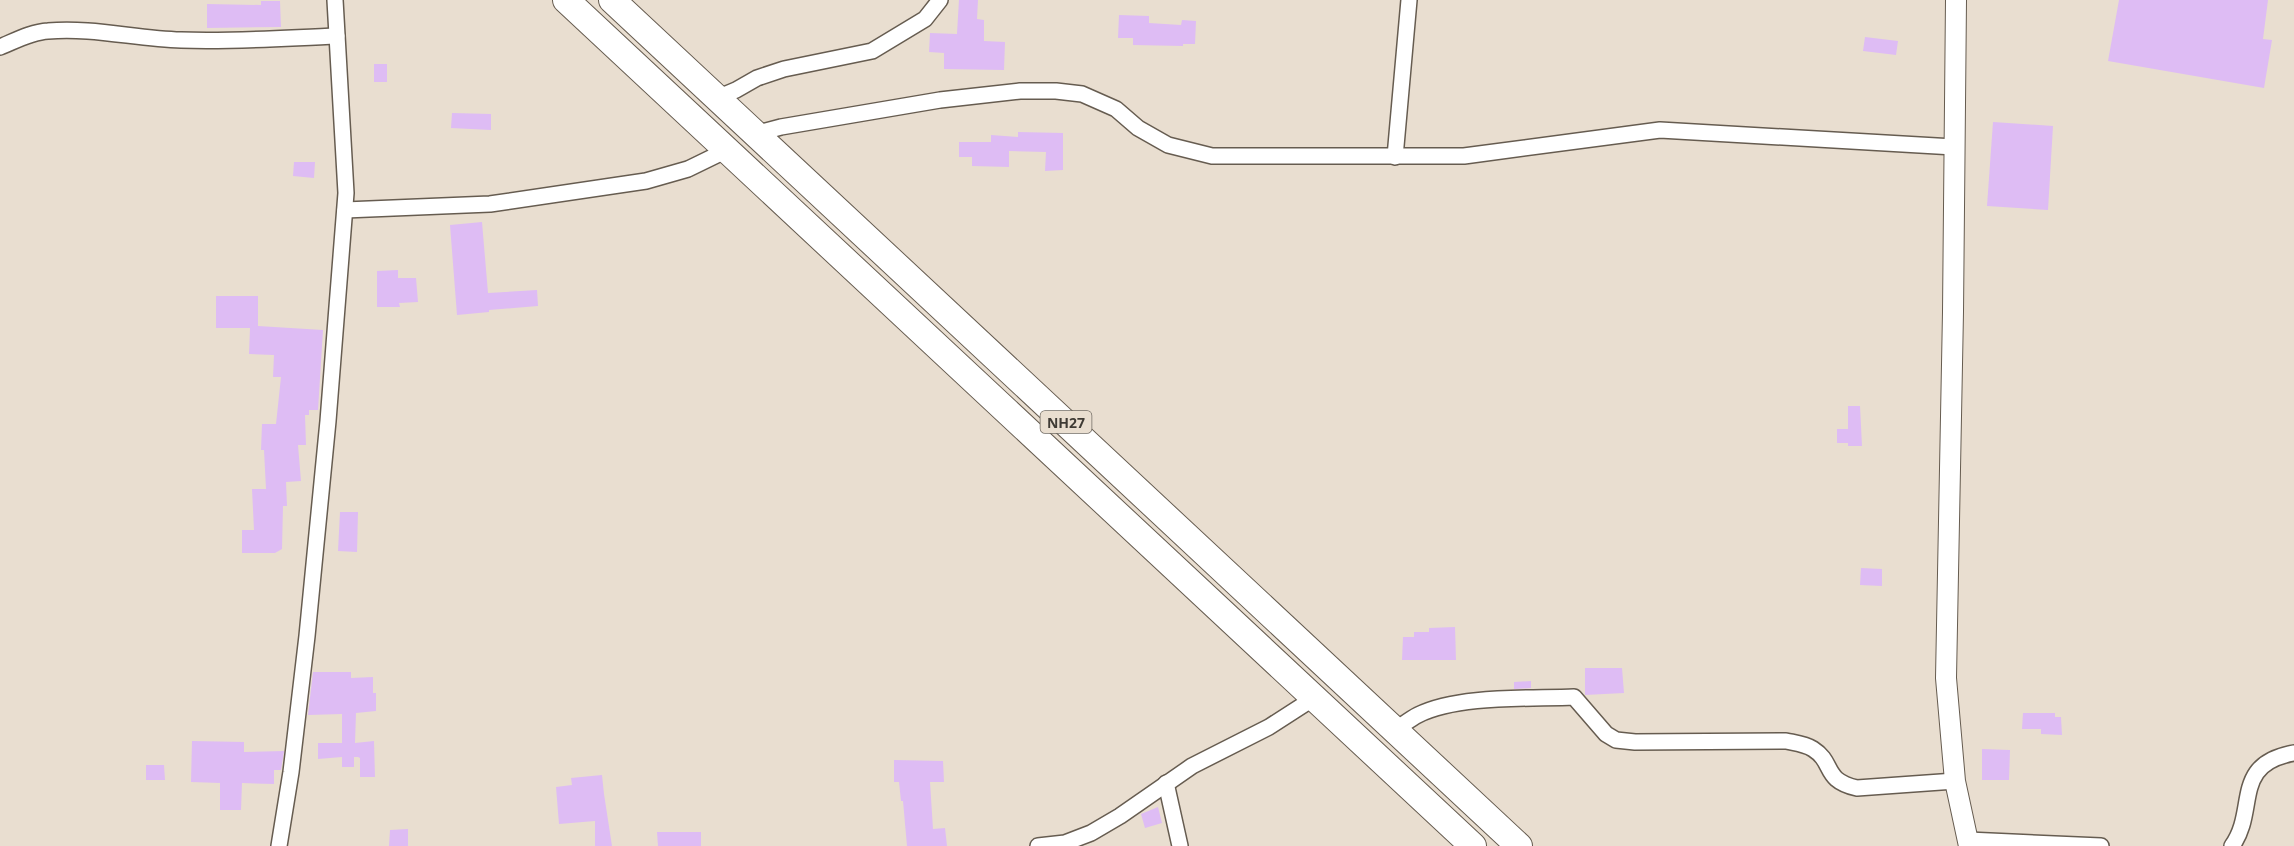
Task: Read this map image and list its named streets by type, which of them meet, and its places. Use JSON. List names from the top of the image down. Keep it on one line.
{"streets":{"highway":["NH27"]}}
